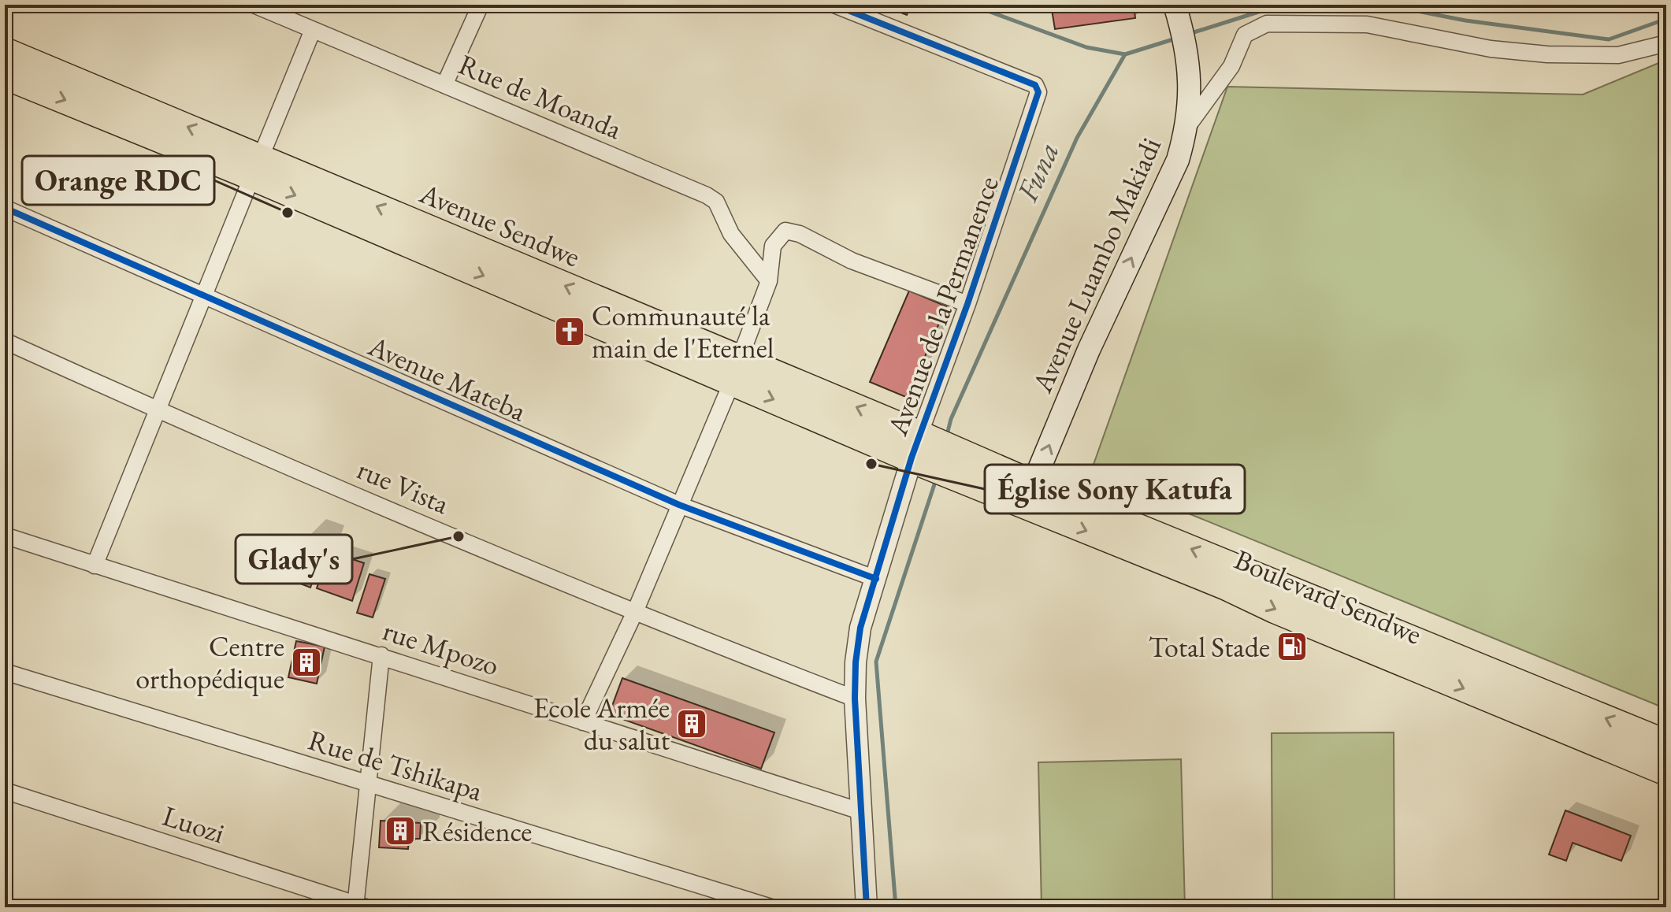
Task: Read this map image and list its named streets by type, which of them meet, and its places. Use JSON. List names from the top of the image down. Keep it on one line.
{"streets":{"highway":["Avenue Sendwe","Boulevard Sendwe"],"main road":["Avenue Luambo Makiadi"],"street":["Rue de Moanda","Avenue de la Permanence","Avenue Mateba","rue Vista","rue Mpozo","Rue de Tshikapa","Luozi"]},"crossings":[["Avenue Sendwe","Avenue de la Permanence"],["Avenue Sendwe","Boulevard Sendwe"],["Avenue Luambo Makiadi","Boulevard Sendwe"],["Avenue de la Permanence","Avenue Mateba"],["Avenue de la Permanence","rue Vista"],["Avenue de la Permanence","rue Mpozo"]],"one_way":["Avenue Luambo Makiadi"],"water":["Funa"],"places":{"other":["Orange RDC","Église Sony Katufa","Glady's"],"church":["Communauté la main de l'Eternel"],"fuel station":["Total Stade"],"building":["Centre orthopédique","Ecole Armée du salut","Résidence"]}}
